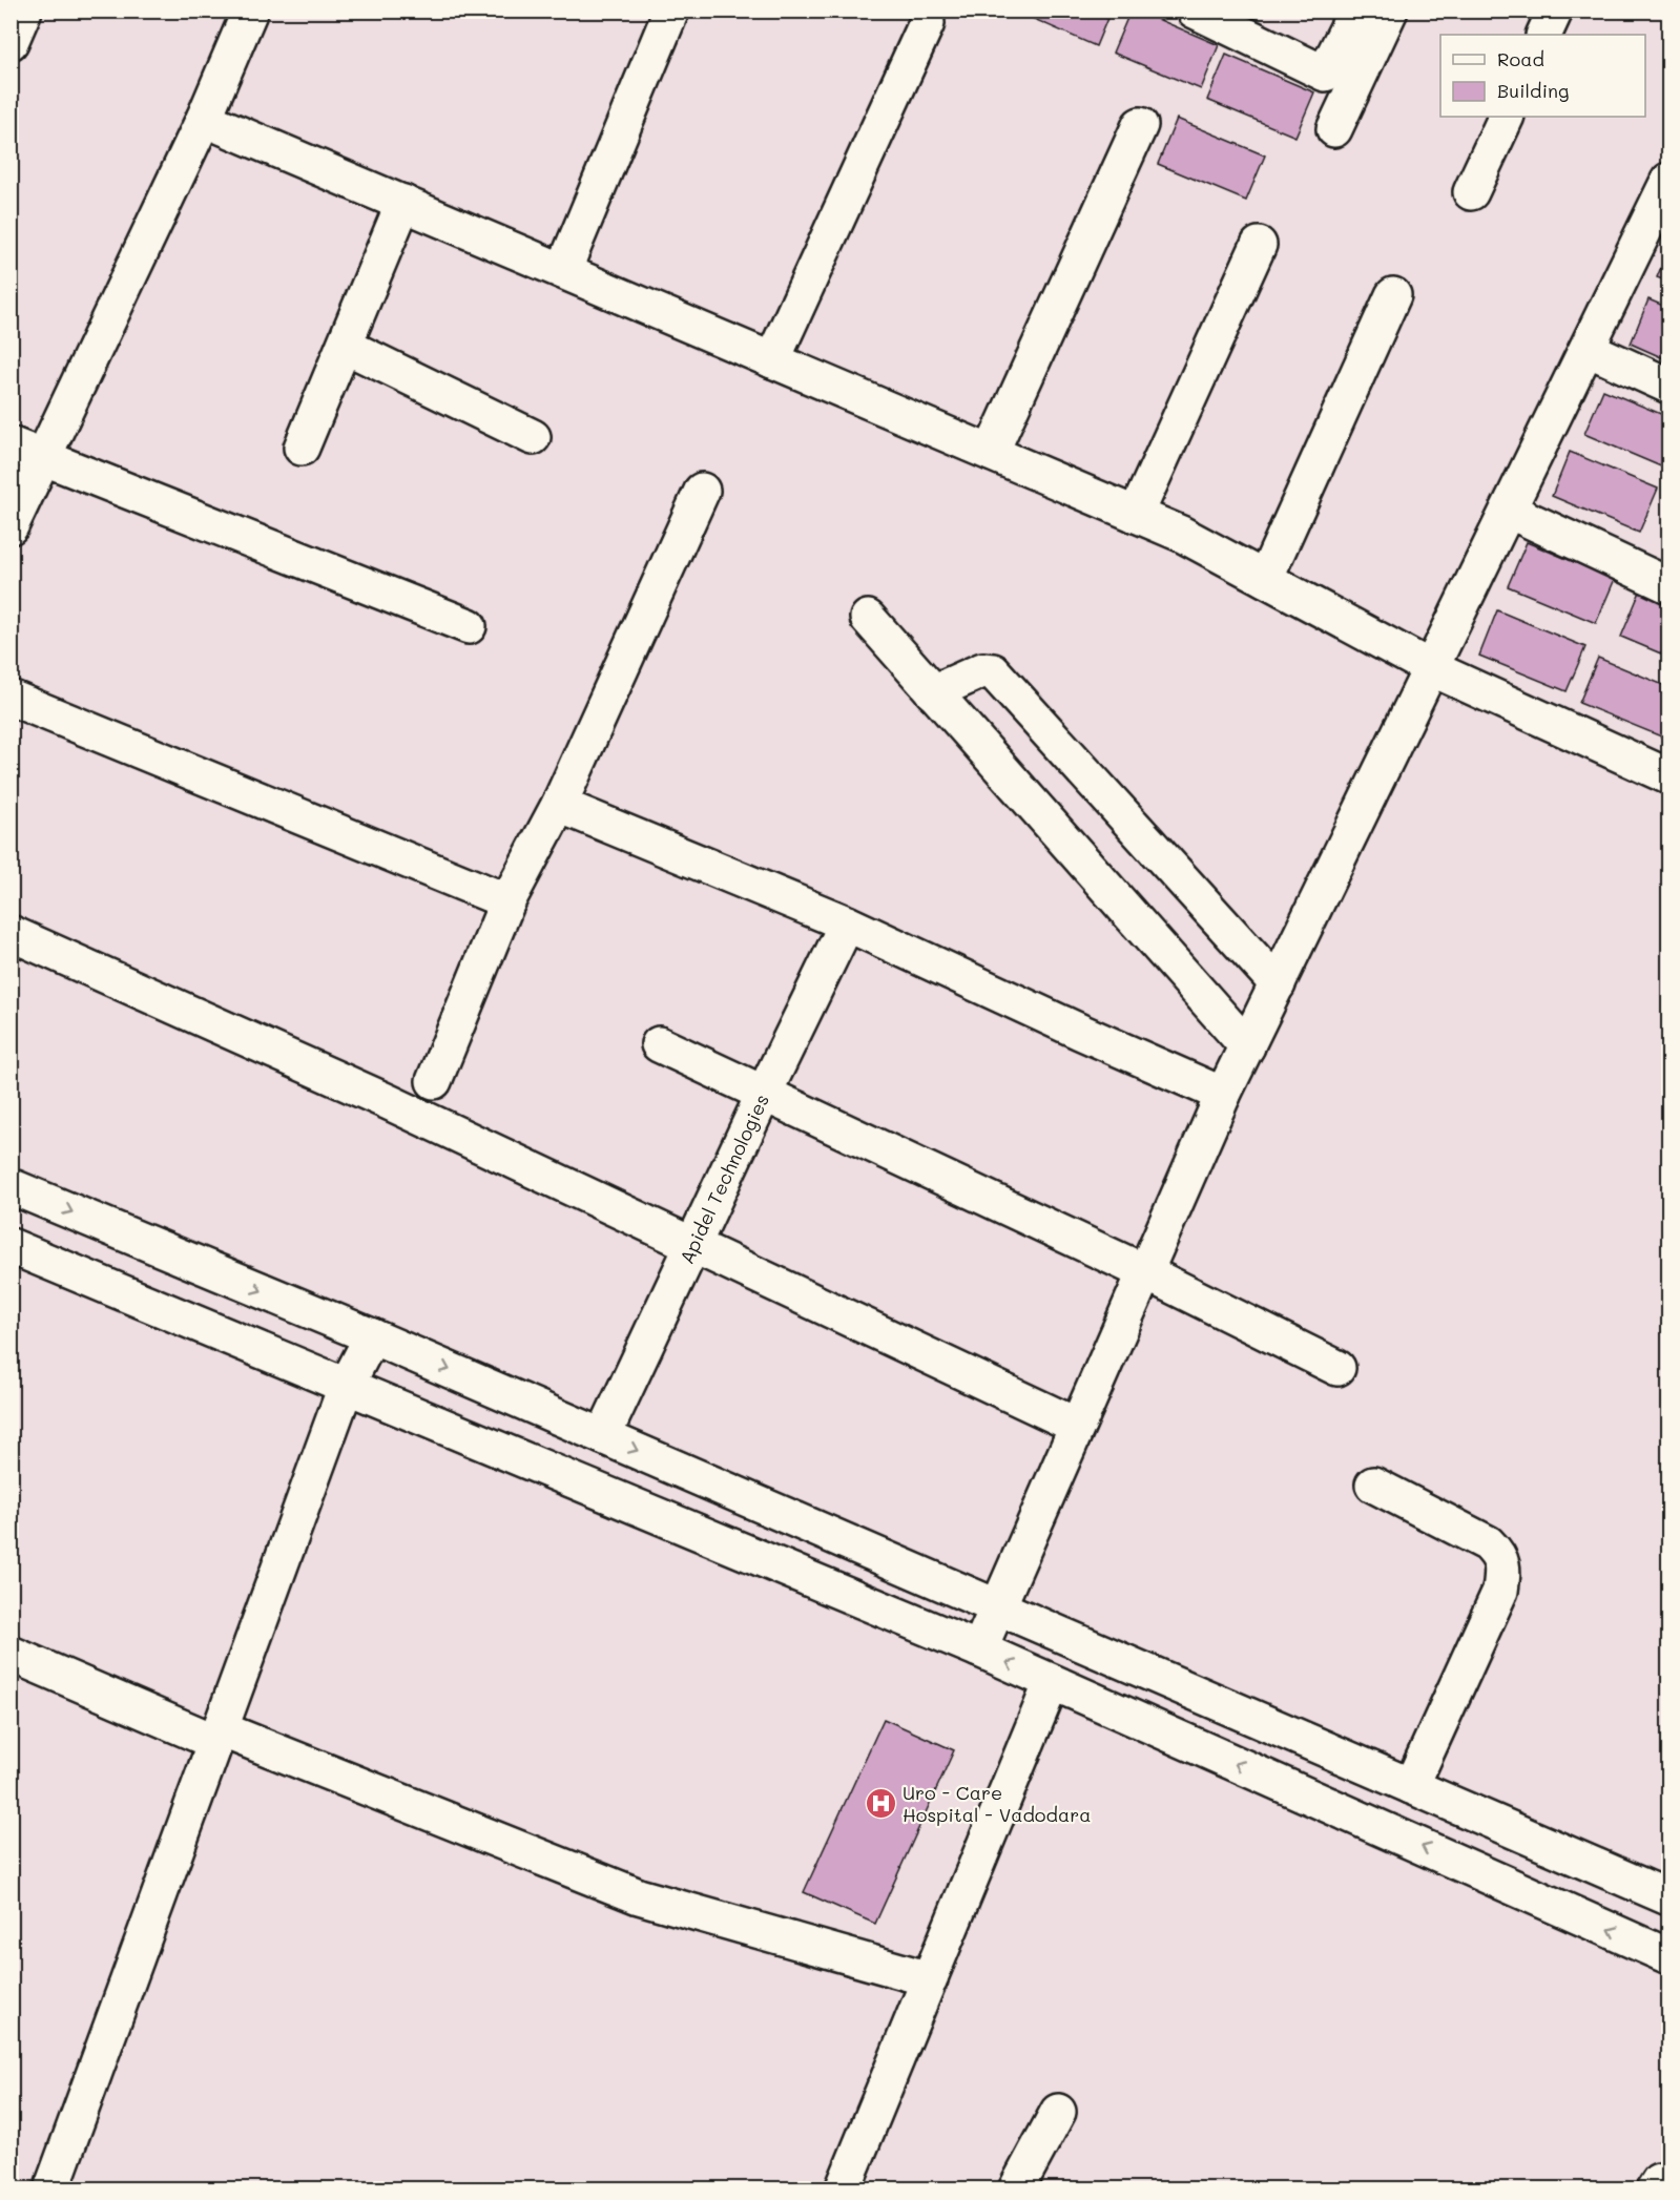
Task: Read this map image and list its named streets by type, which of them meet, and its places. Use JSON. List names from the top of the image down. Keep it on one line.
{"streets":{"street":["Apidel Technologies"]},"places":{"hospital":["Uro - Care Hospital - Vadodara"]},"legend":["Road","Building"]}
